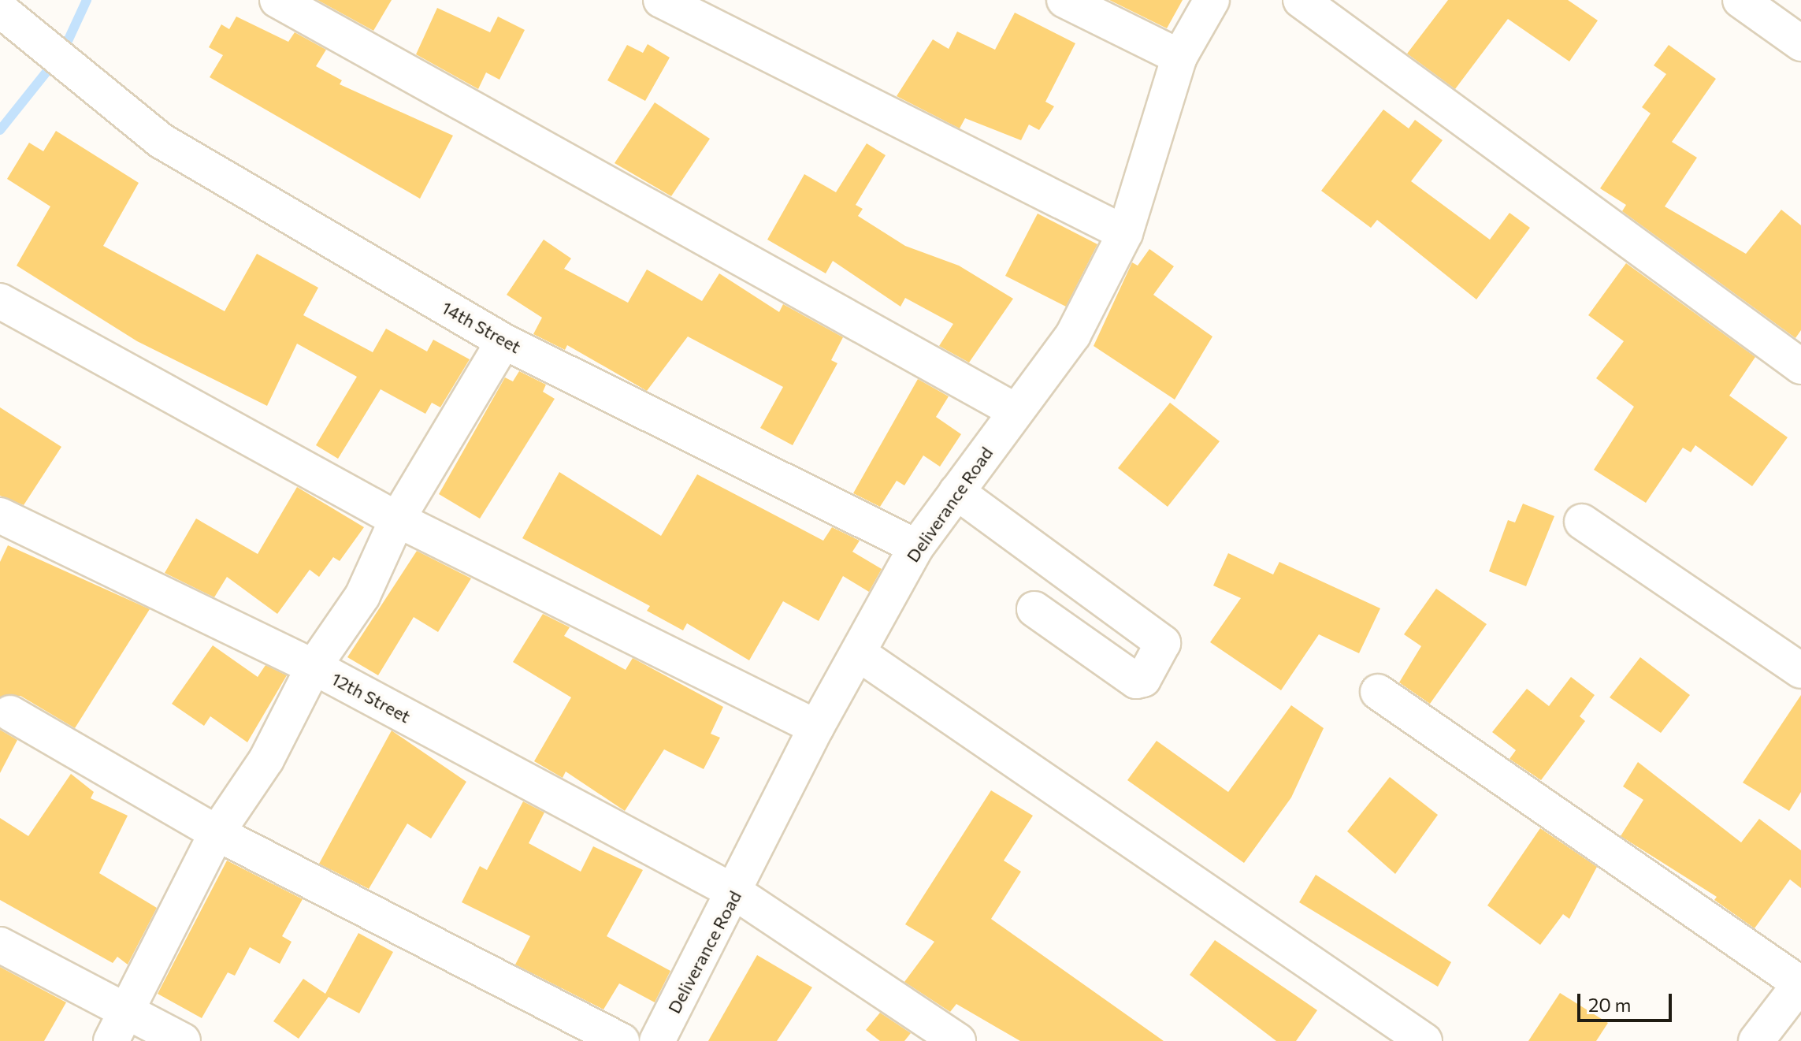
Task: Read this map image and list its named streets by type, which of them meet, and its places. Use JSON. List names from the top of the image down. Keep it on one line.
{"streets":{"street":["14th Street","Deliverance Road","12th Street"]},"crossings":[["14th Street","Deliverance Road"],["Deliverance Road","12th Street"]],"scale_bar":"20 m"}
